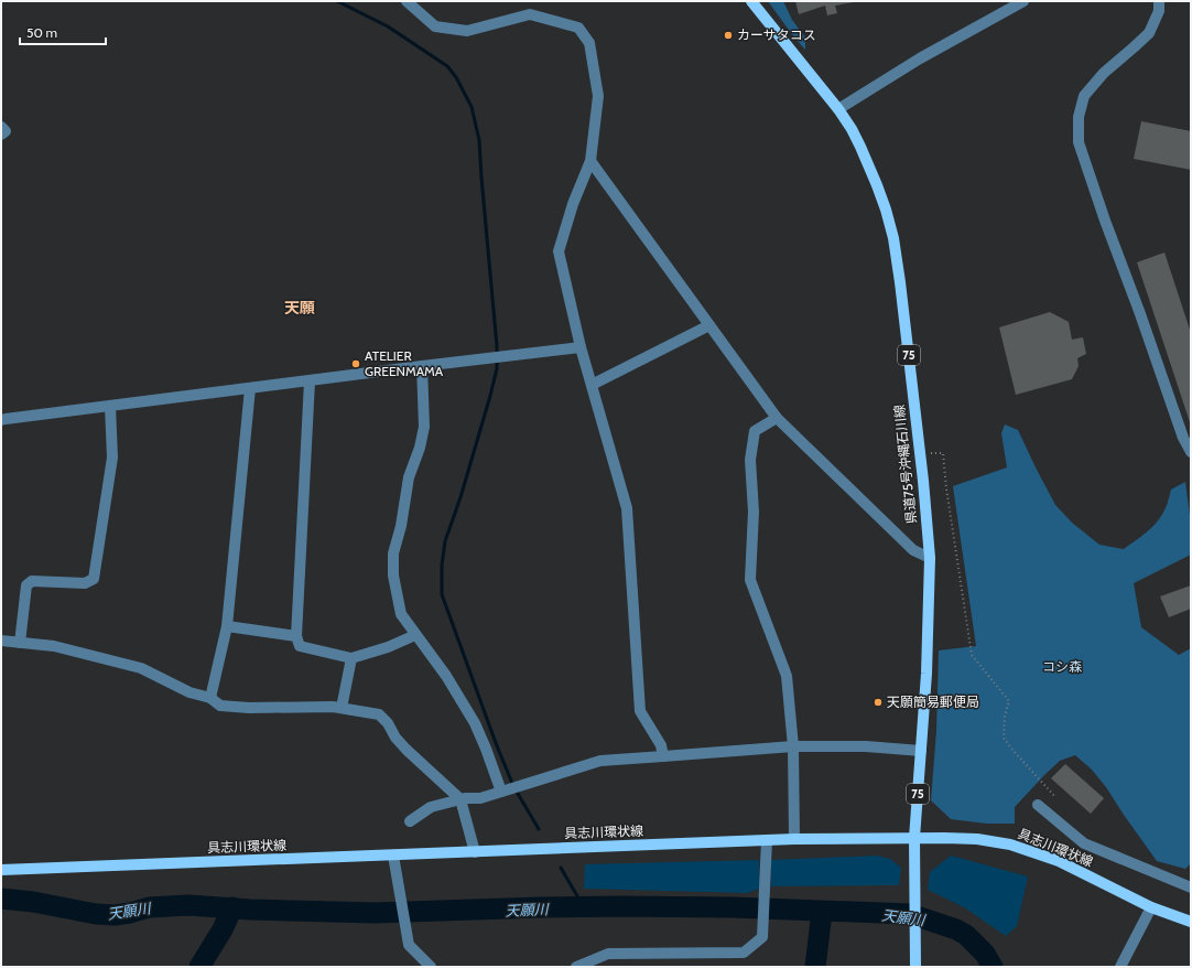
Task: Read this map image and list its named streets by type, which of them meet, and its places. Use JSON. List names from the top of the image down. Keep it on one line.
{"streets":{"main road":["75","県道75号沖縄石川線","具志川環状線"]},"crossings":[["県道75号沖縄石川線","具志川環状線"]],"districts":["天願"],"water":["天願川"],"parks":["コシ森"],"places":["カーサタコス","ATELIER GREENMAMA","天願簡易郵便局"],"scale_bar":"50 m"}
